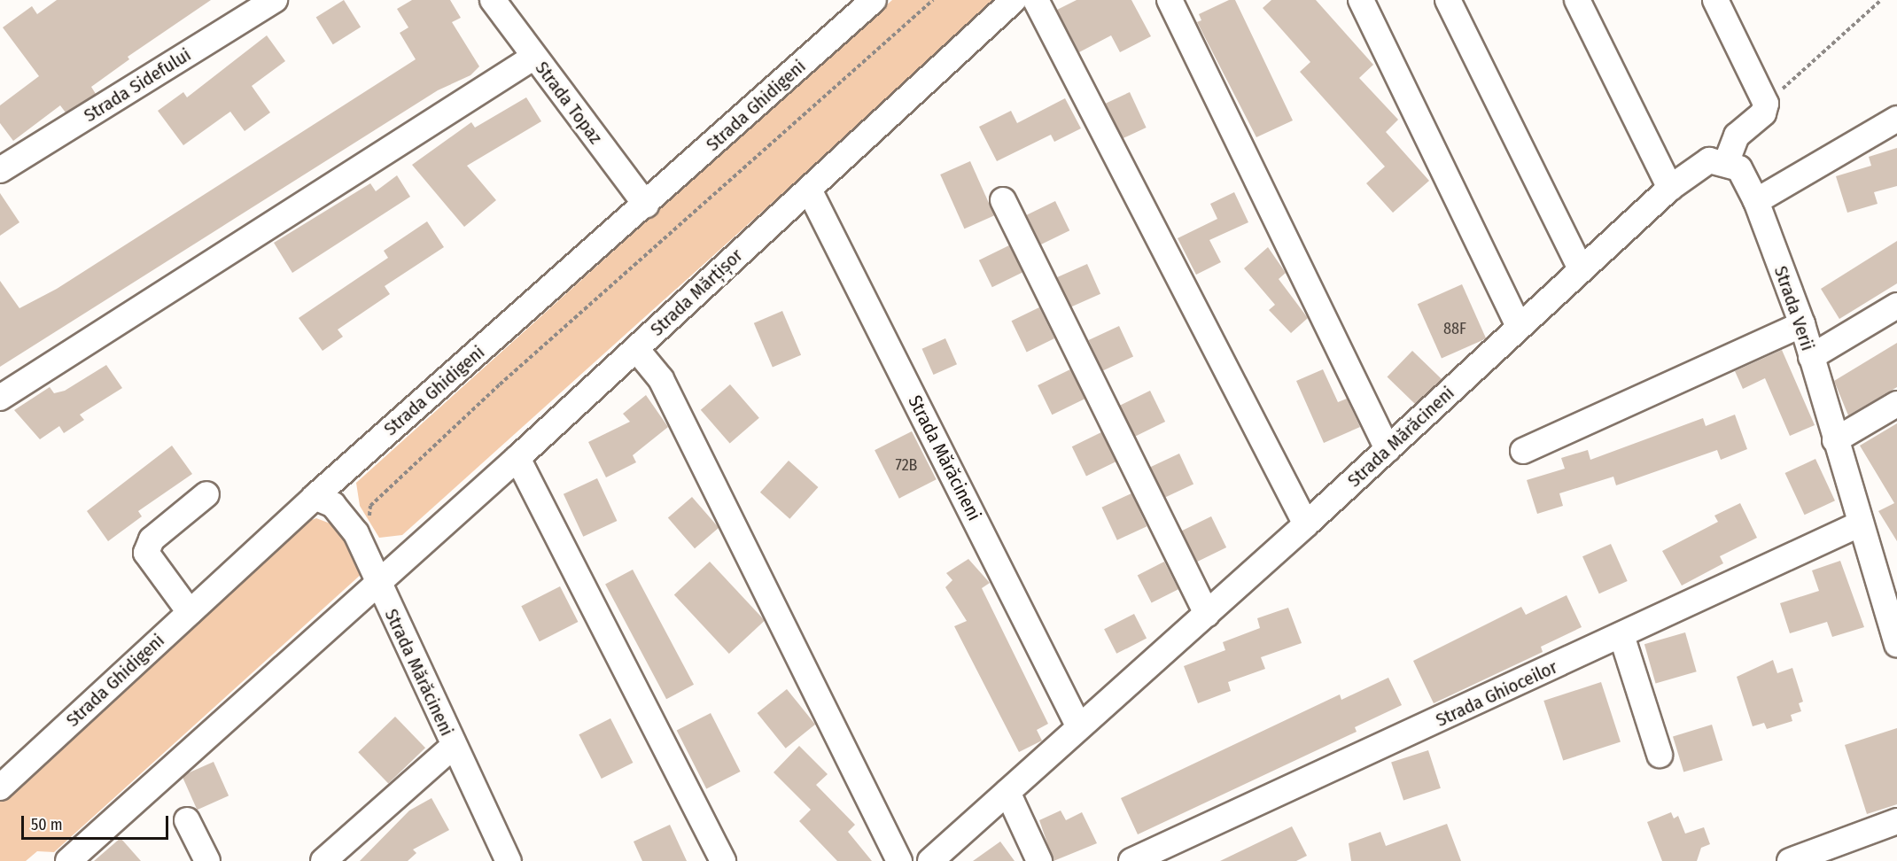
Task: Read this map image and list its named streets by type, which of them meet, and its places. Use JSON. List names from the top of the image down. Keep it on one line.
{"streets":{"street":["Strada Sidefului","Strada Topaz","Strada Ghidigeni","Strada Mărțișor","Strada Verii","Strada Mărăcineni","Strada Ghioceilor"]},"crossings":[["Strada Topaz","Strada Ghidigeni"],["Strada Ghidigeni","Strada Mărăcineni"],["Strada Mărțișor","Strada Mărăcineni"],["Strada Verii","Strada Mărăcineni"],["Strada Verii","Strada Ghioceilor"]],"house_numbers":["88F","72B"],"scale_bar":"50 m"}
